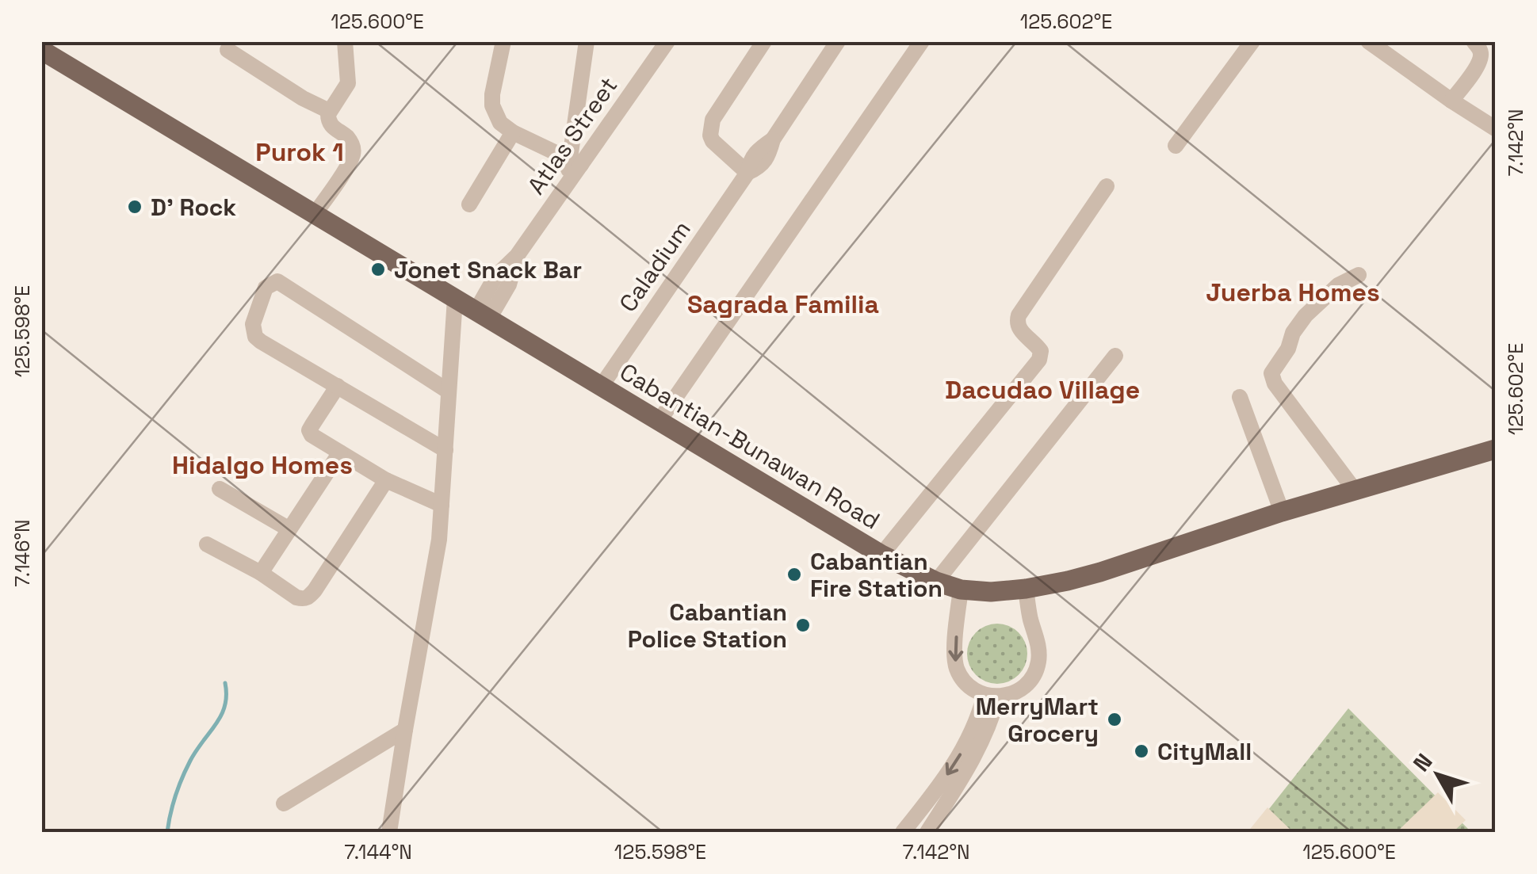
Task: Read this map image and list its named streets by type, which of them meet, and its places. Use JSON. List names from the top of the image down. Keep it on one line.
{"streets":{"main road":["Cabantian-Bunawan Road"],"street":["Atlas Street","Caladium"]},"crossings":[["Atlas Street","Cabantian-Bunawan Road"],["Caladium","Cabantian-Bunawan Road"]],"districts":["Purok 1","Juerba Homes","Sagrada Familia","Dacudao Village","Hidalgo Homes"],"places":["D' Rock","Jonet Snack Bar","Cabantian Fire Station","Cabantian Police Station","MerryMart Grocery","CityMall"],"north":"top left","coordinates":["125.600°E","125.602°E","7.142°N","125.598°E","7.146°N","7.144°N"]}
